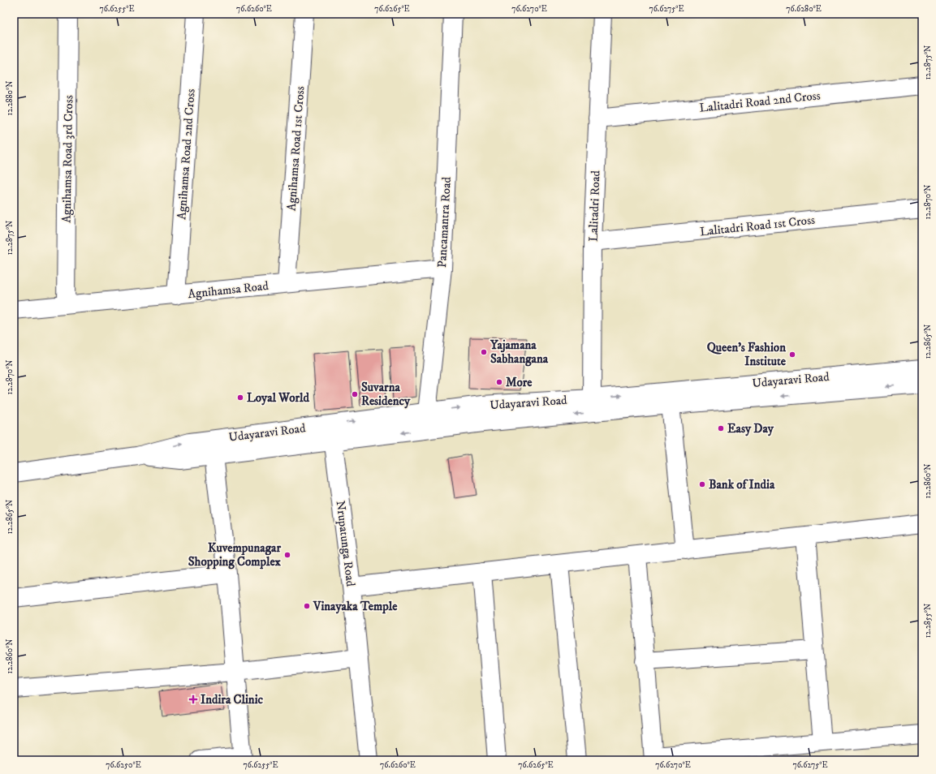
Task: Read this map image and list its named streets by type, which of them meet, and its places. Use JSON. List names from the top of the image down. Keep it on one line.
{"streets":{"street":["Lalitadri Road 2nd Cross","Agnihamsa Road 1st Cross","Agnihamsa Road 2nd Cross","Agnihamsa Road 3rd Cross","Lalitadri Road","Pancamantra Road","Lalitadri Road 1st Cross","Agnihamsa Road","Udayaravi Road","Nrupatunga Road"]},"crossings":[["Lalitadri Road 2nd Cross","Lalitadri Road"],["Agnihamsa Road 1st Cross","Agnihamsa Road"],["Agnihamsa Road 2nd Cross","Agnihamsa Road"],["Agnihamsa Road 3rd Cross","Agnihamsa Road"],["Lalitadri Road","Lalitadri Road 1st Cross"],["Lalitadri Road","Udayaravi Road"],["Pancamantra Road","Agnihamsa Road"],["Pancamantra Road","Udayaravi Road"],["Udayaravi Road","Nrupatunga Road"]],"places":{"other":["Yajamana Sabhangana","Queen's Fashion Institute","More","Suvarna Residency","Loyal World","Easy Day","Bank of India","Kuvempunagar Shopping Complex","Vinayaka Temple"],"health":["Indira Clinic"]},"coordinates":["76.6255°E","76.6260°E","76.6265°E","76.6270°E","76.6275°E","76.6280°E","12.2875°N","12.2880°N","12.2870°N","12.2865°N","12.2860°N","12.2855°N","76.6250°E"]}
